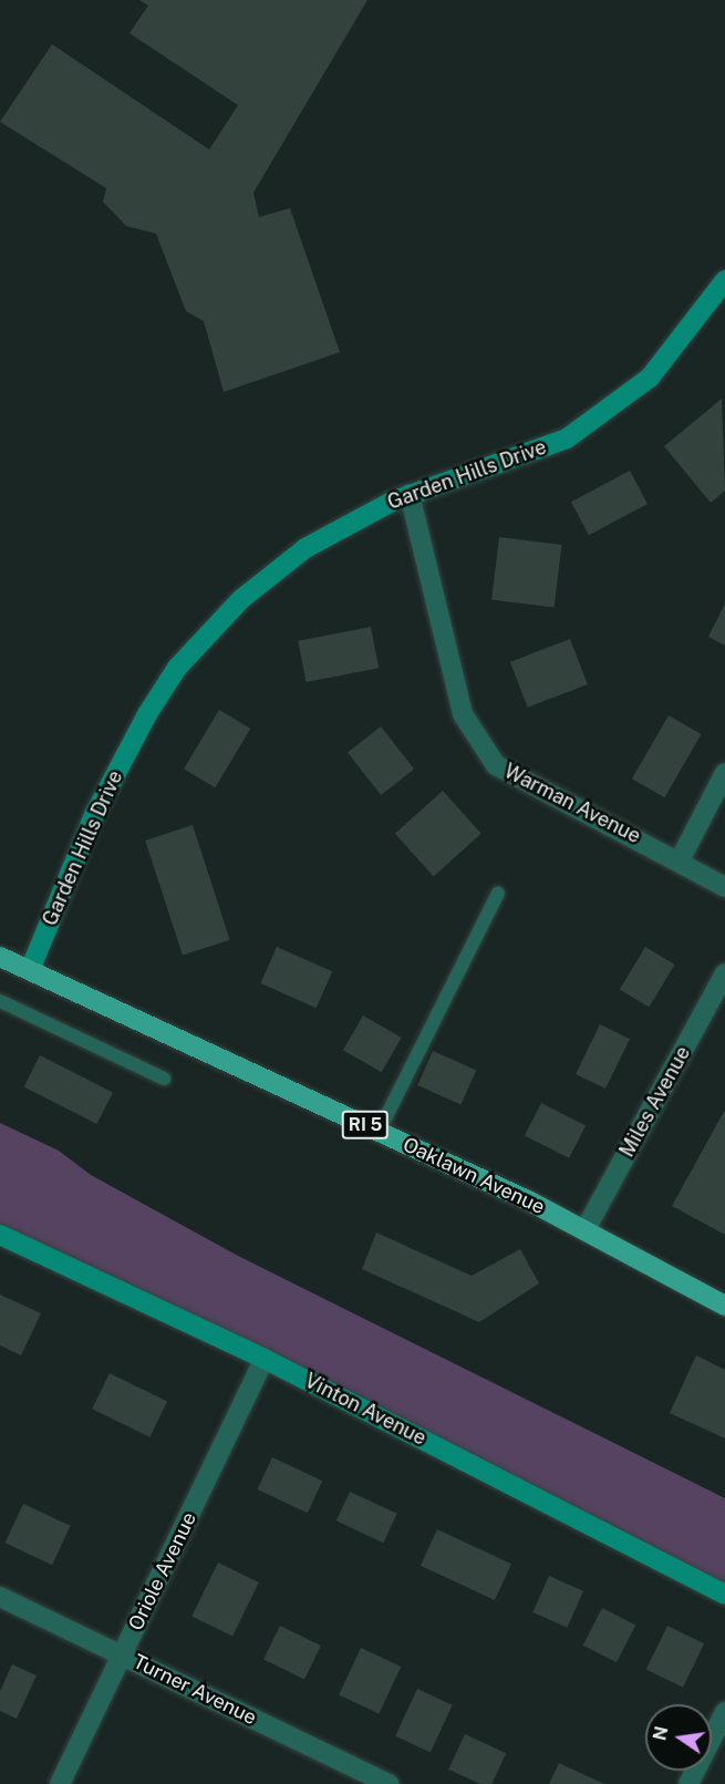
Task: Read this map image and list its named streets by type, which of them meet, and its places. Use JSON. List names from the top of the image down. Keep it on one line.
{"streets":{"main road":["RI 5","Oaklawn Avenue"],"street":["Garden Hills Drive","Warman Avenue","Miles Avenue","Vinton Avenue","Oriole Avenue","Turner Avenue"]},"crossings":[["Garden Hills Drive","Warman Avenue"],["Garden Hills Drive","Oaklawn Avenue"],["Miles Avenue","Oaklawn Avenue"],["Vinton Avenue","Oriole Avenue"],["Oriole Avenue","Turner Avenue"]],"north":"left"}
